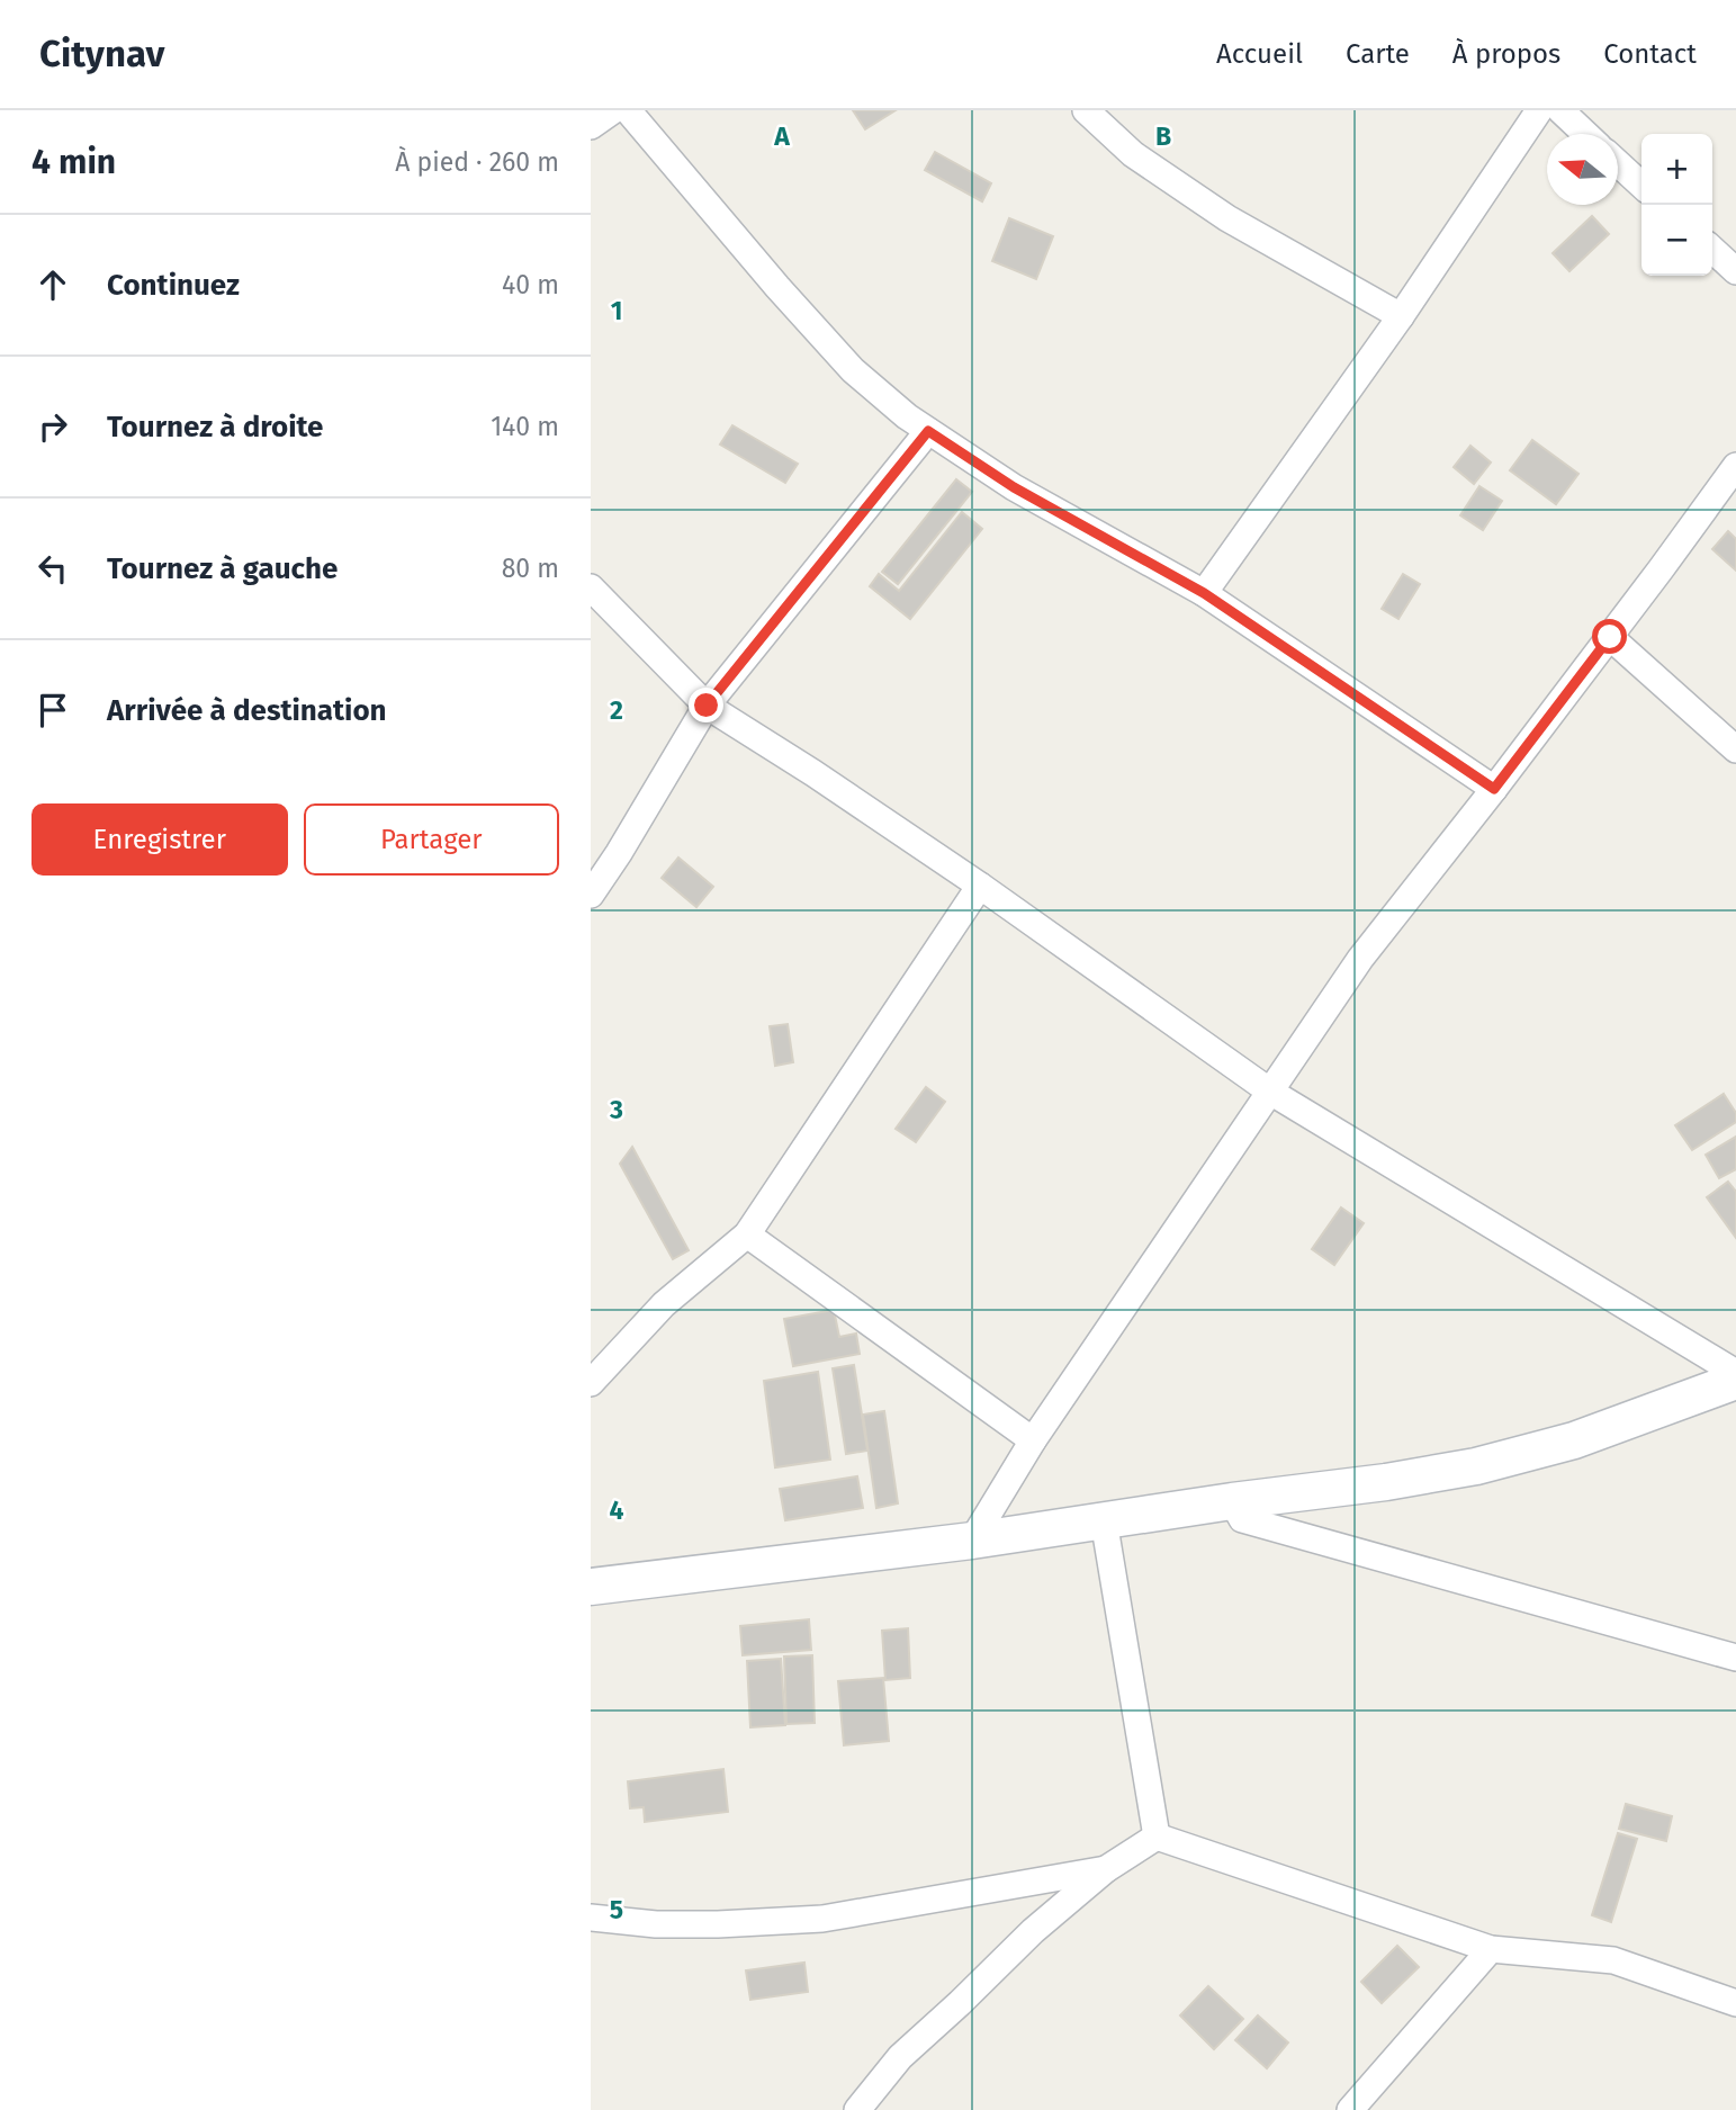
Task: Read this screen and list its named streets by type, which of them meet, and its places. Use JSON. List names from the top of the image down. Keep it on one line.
{"north":"left","page":{"header":"Citynav","nav":["Accueil","Carte","À propos","Contact"],"heading":["4 min","À pied · 260 m"],"map_buttons":["+","−"],"list":[["Continuez","40 m"],["Tournez à droite","140 m"],["Tournez à gauche","80 m"],"Arrivée à destination"],"buttons":["Enregistrer","Partager"]},"grid":{"columns":["A","B"],"rows":["1","2","3","4","5"]}}
